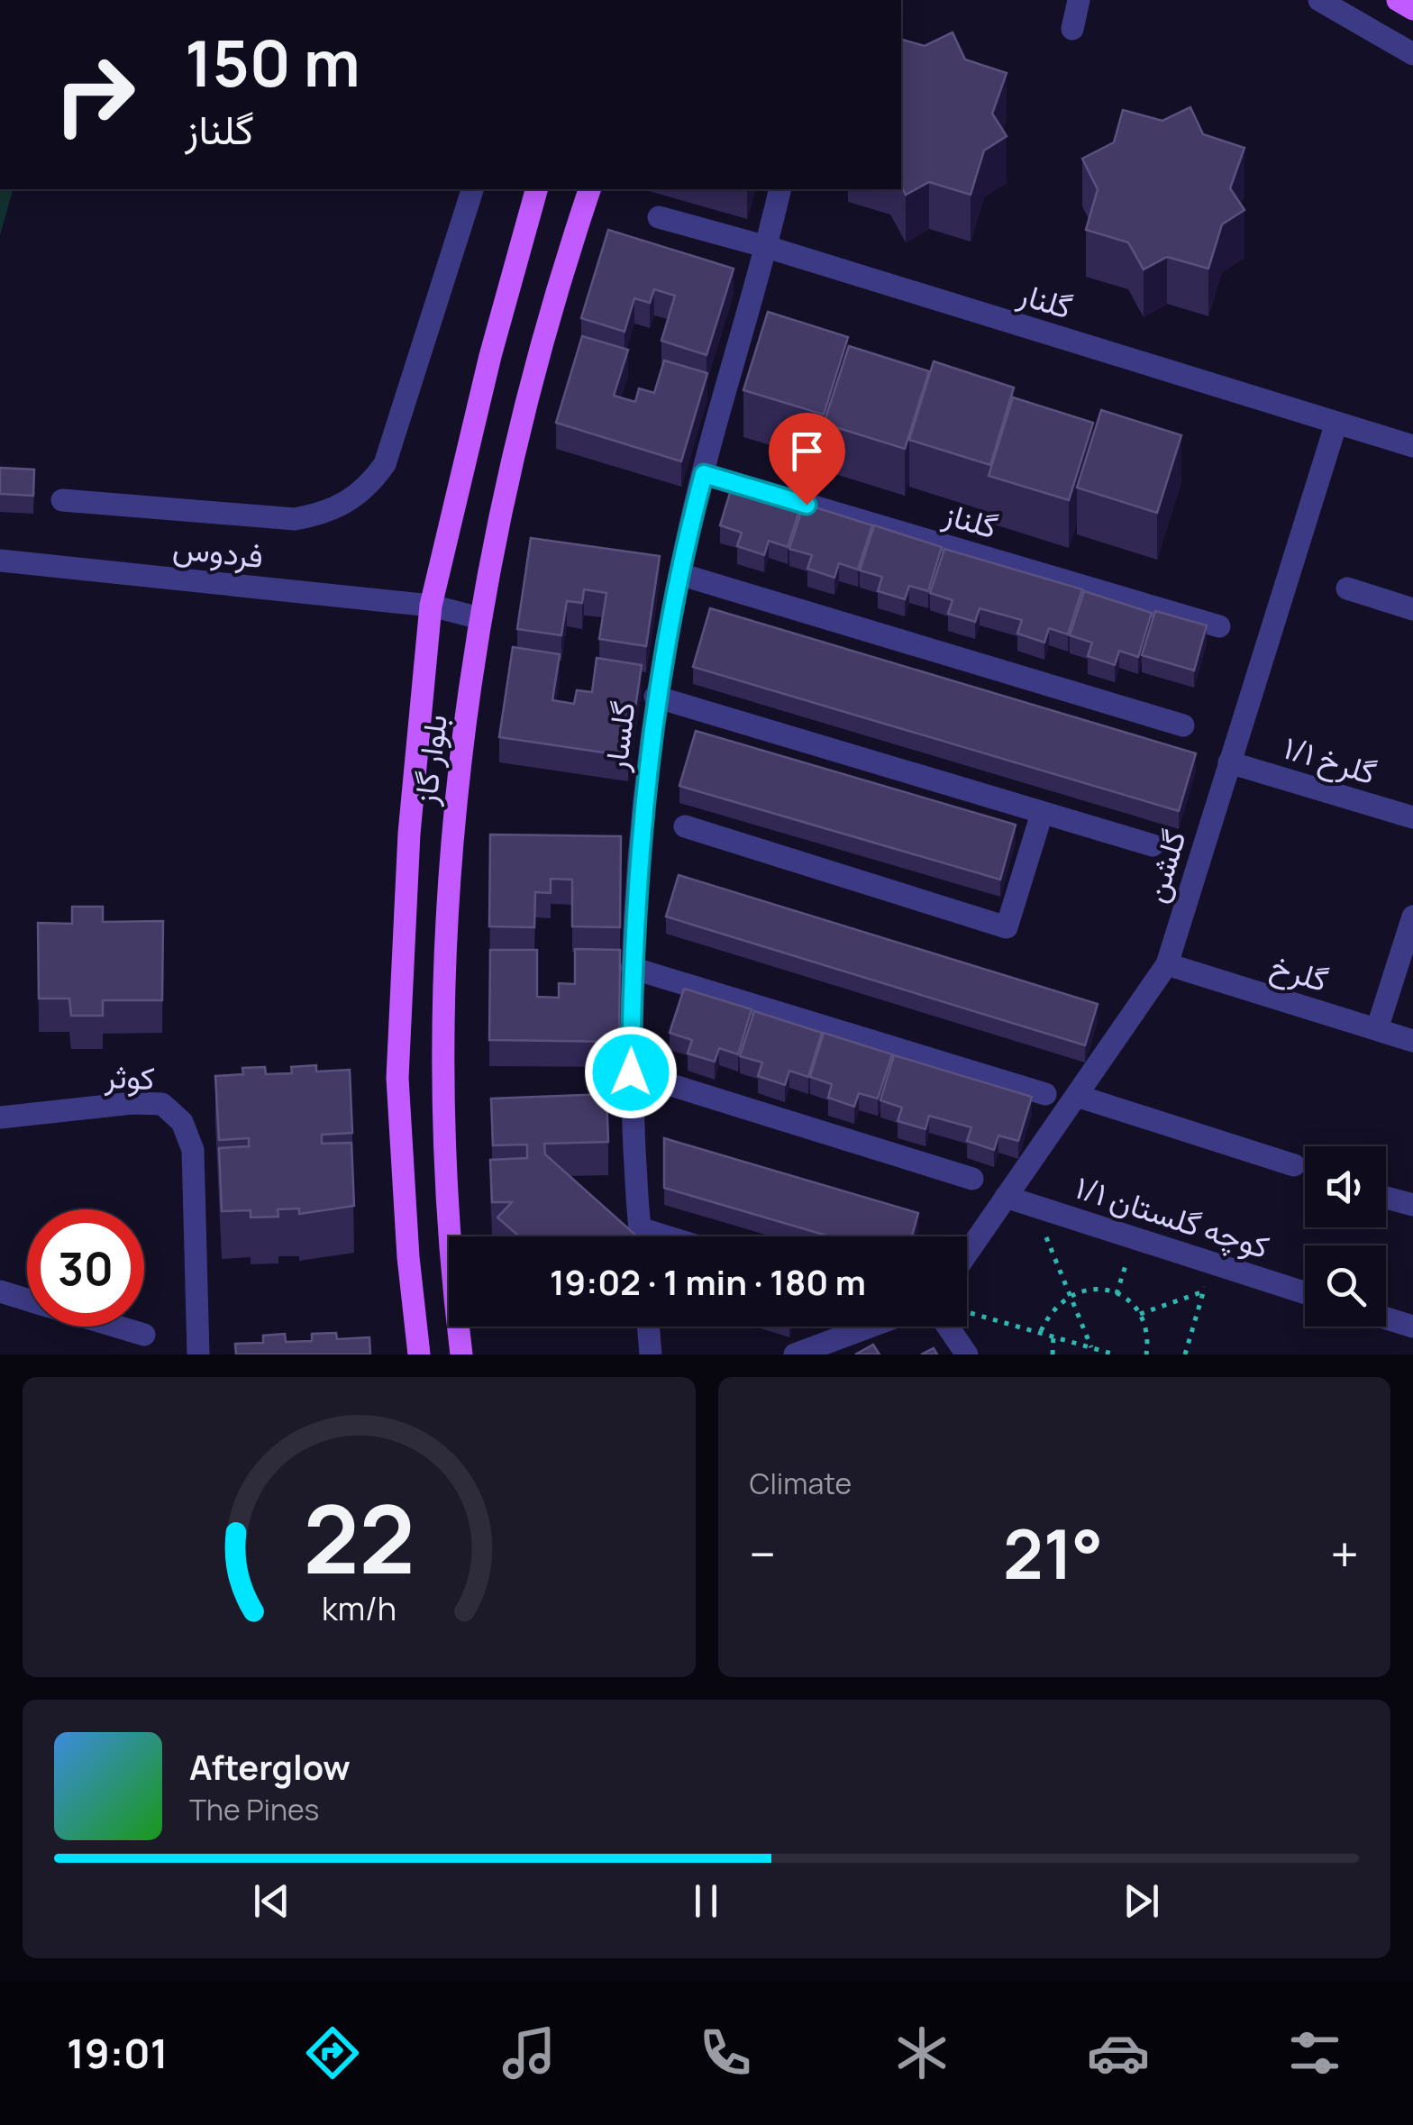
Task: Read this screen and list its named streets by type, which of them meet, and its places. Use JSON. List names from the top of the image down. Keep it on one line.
{"streets":{"main road":["بلوار گاز"],"street":["گلنار","گلناز","فردوس","گلسار","گلرخ ۱/۱","گلشن","گلرخ","کوثر","کوچه گلستان ۱/۱"]},"crossings":[["گلنار","گلسار"],["گلنار","گلشن"],["گلناز","گلسار"],["فردوس","بلوار گاز"],["گلرخ ۱/۱","گلشن"],["گلشن","گلرخ"],["گلشن","کوچه گلستان ۱/۱"]],"page":{"turn":["150 m","گلناز"],"limit":"30","trip":"19:02 · 1 min · 180 m","tile":"Climate","heat":["−","21°","+"],"song":["Afterglow","The Pines"],"tabs":"19:01","gauge":["22","km/h"]}}
